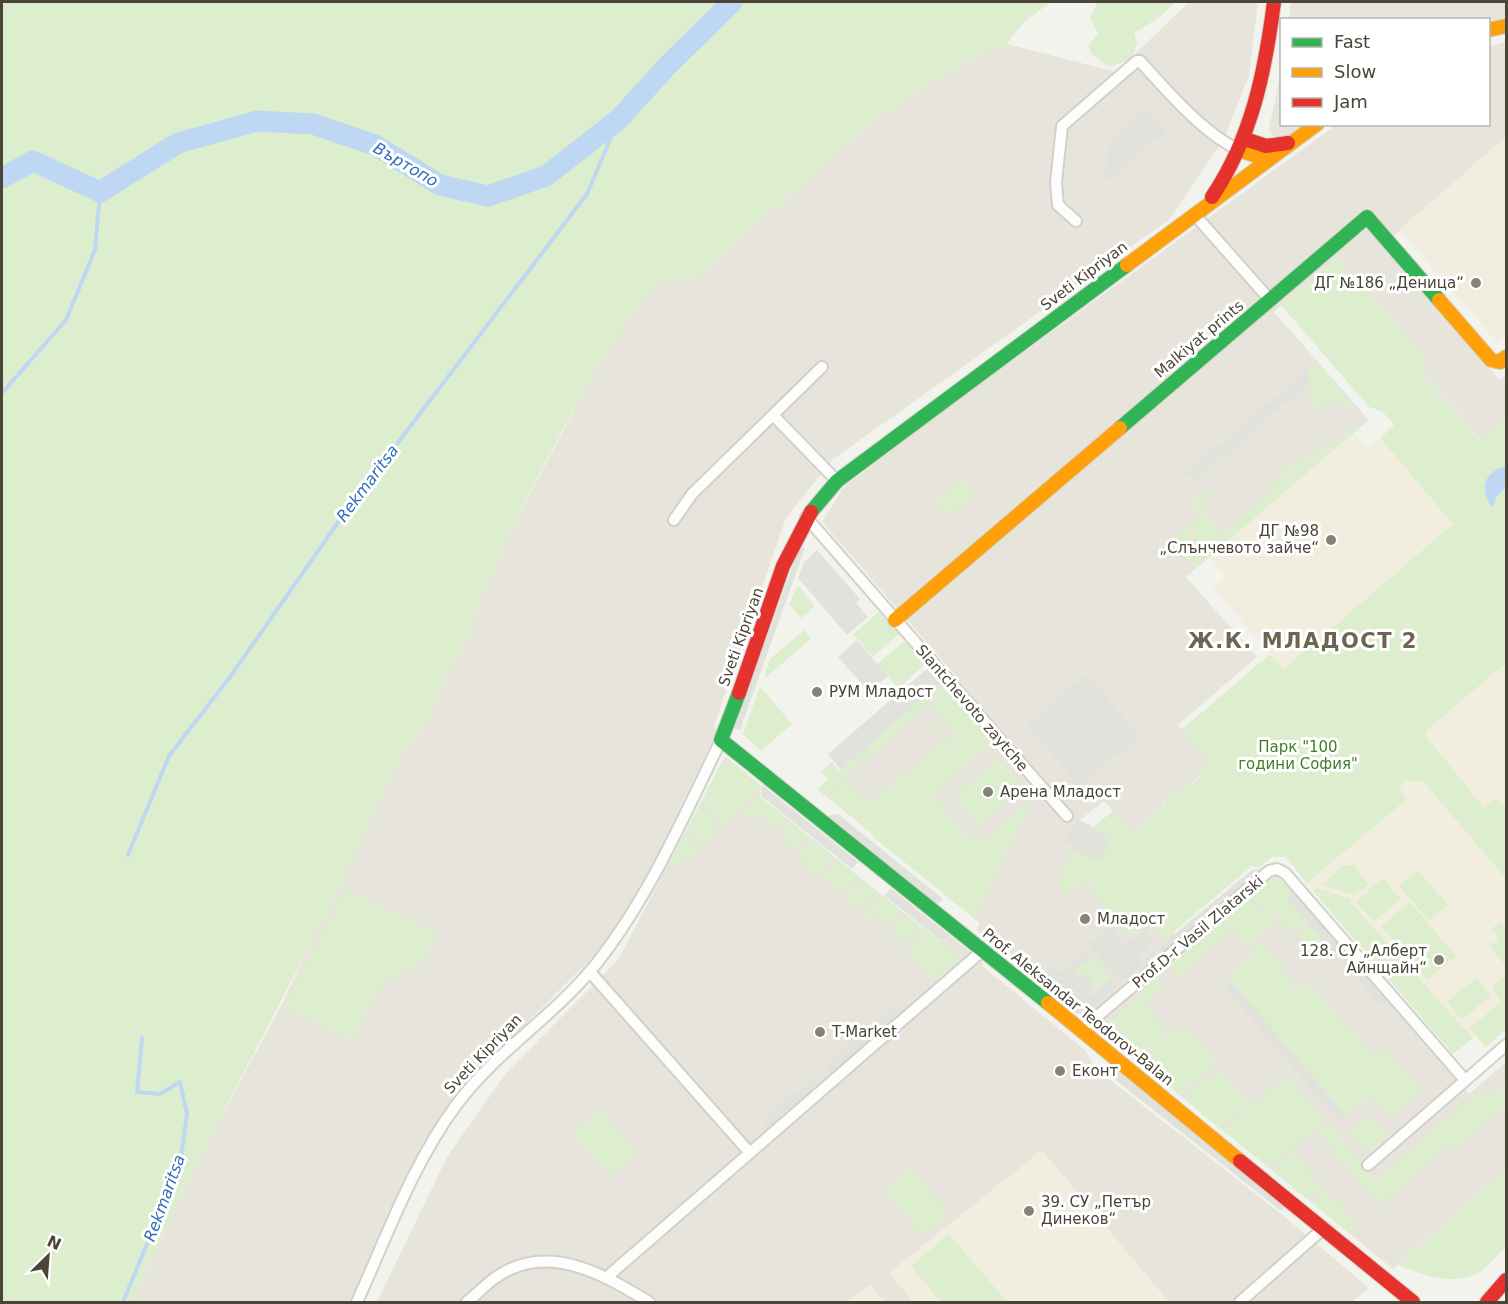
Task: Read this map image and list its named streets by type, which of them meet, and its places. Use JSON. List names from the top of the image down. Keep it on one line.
{"streets":{"street":["Sveti Kipriyan","Malkiyat prints","Slantchevoto zaytche","Prof.D-r Vasil Zlatarski","Prof. Aleksandar Teodorov-Balan"]},"crossings":[["Sveti Kipriyan","Slantchevoto zaytche"],["Sveti Kipriyan","Prof. Aleksandar Teodorov-Balan"],["Malkiyat prints","Slantchevoto zaytche"],["Prof.D-r Vasil Zlatarski","Prof. Aleksandar Teodorov-Balan"]],"districts":["Ж.К. МЛАДОСТ 2"],"water":["Въртопо","Rekmaritsa"],"parks":["Парк \"100 години София\""],"places":["ДГ №186 „Деница“","ДГ №98 „Слънчевото зайче“","РУМ Младост","Арена Младост","Младост","128. СУ „Алберт Айнщайн“","T-Market","Еконт","39. СУ „Петър Динеков“"],"legend":["Fast","Slow","Jam"],"north":"top right"}
